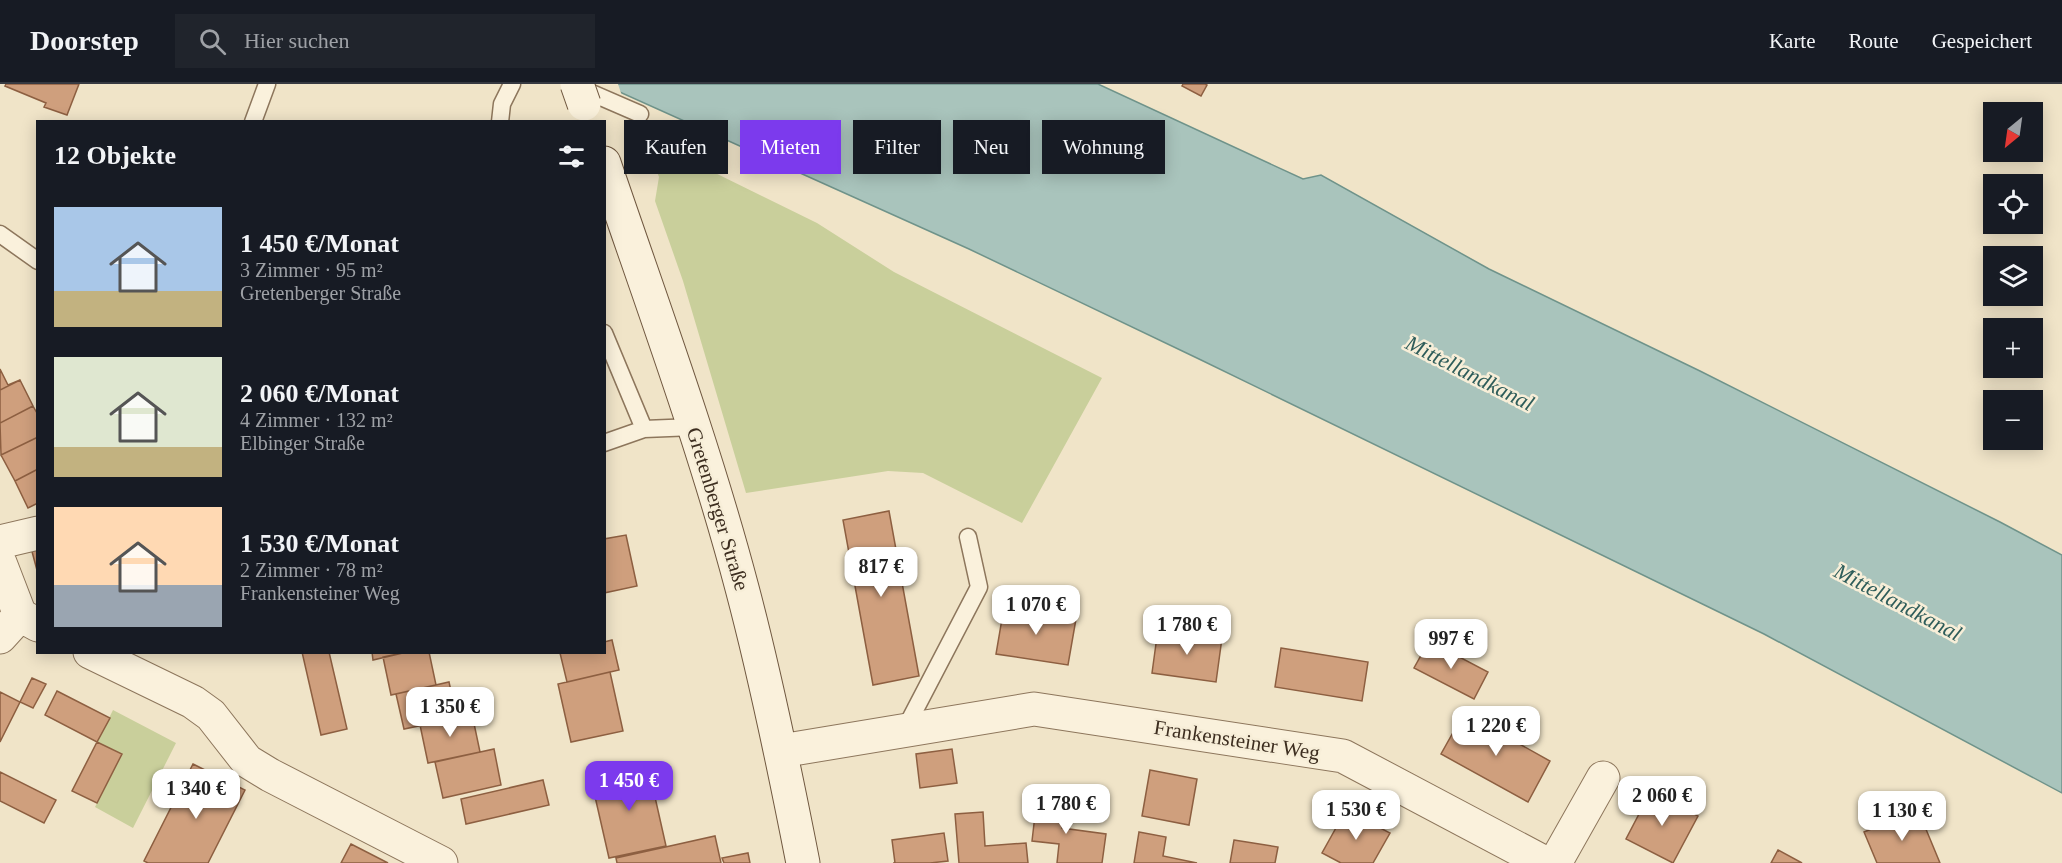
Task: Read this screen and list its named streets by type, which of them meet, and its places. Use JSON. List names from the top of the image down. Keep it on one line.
{"streets":{"street":["Gretenberger Straße","Frankensteiner Weg"]},"crossings":[["Gretenberger Straße","Frankensteiner Weg"]],"water":["Mittellandkanal"],"north":"bottom left","page":{"header":"Doorstep","search":"Hier suchen","nav":["Karte","Route","Gespeichert"],"map_buttons":["+","−"],"chip":["Kaufen","Mieten","Filter","Neu","Wohnung"],"heading":"12 Objekte","list":[{"name":"1 450 €/Monat","note":"3 Zimmer · 95 m² · Gretenberger Straße"},{"name":"2 060 €/Monat","note":"4 Zimmer · 132 m² · Elbinger Straße"},{"name":"1 530 €/Monat","note":"2 Zimmer · 78 m² · Frankensteiner Weg"}],"price":["817 €","1 070 €","1 780 €","997 €","1 350 €","1 220 €","1 450 €","1 340 €","2 060 €","1 780 €","1 530 €","1 130 €"]}}
